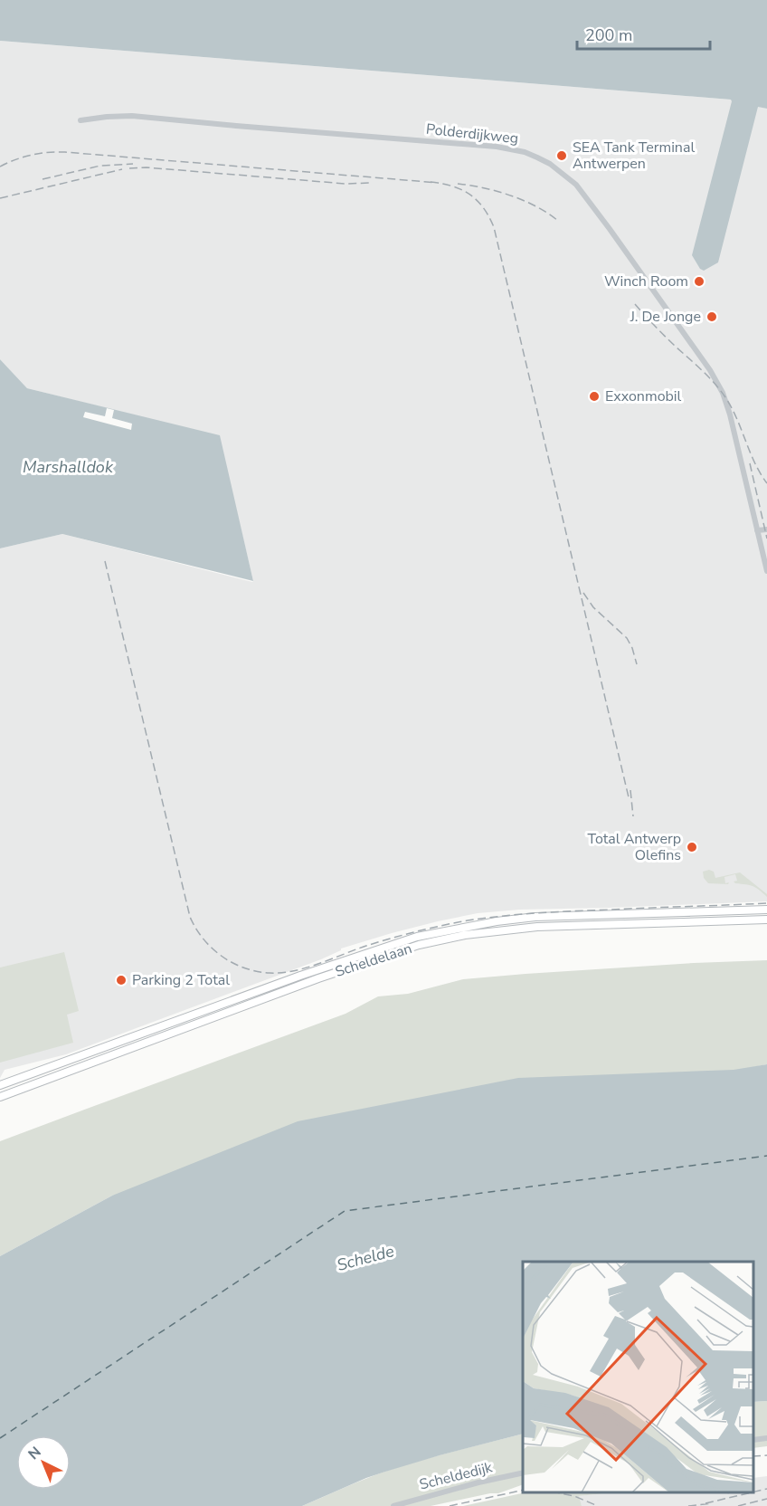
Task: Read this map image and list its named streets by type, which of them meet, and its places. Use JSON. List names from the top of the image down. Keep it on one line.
{"streets":{"main road":["Scheldelaan"],"street":["Polderdijkweg","Scheldedijk"]},"water":["Marshalldok","Schelde"],"places":["SEA Tank Terminal Antwerpen","Winch Room","J. De Jonge","Exxonmobil","Total Antwerp Olefins","Parking 2 Total"],"scale_bar":"200 m","north":"top left"}
